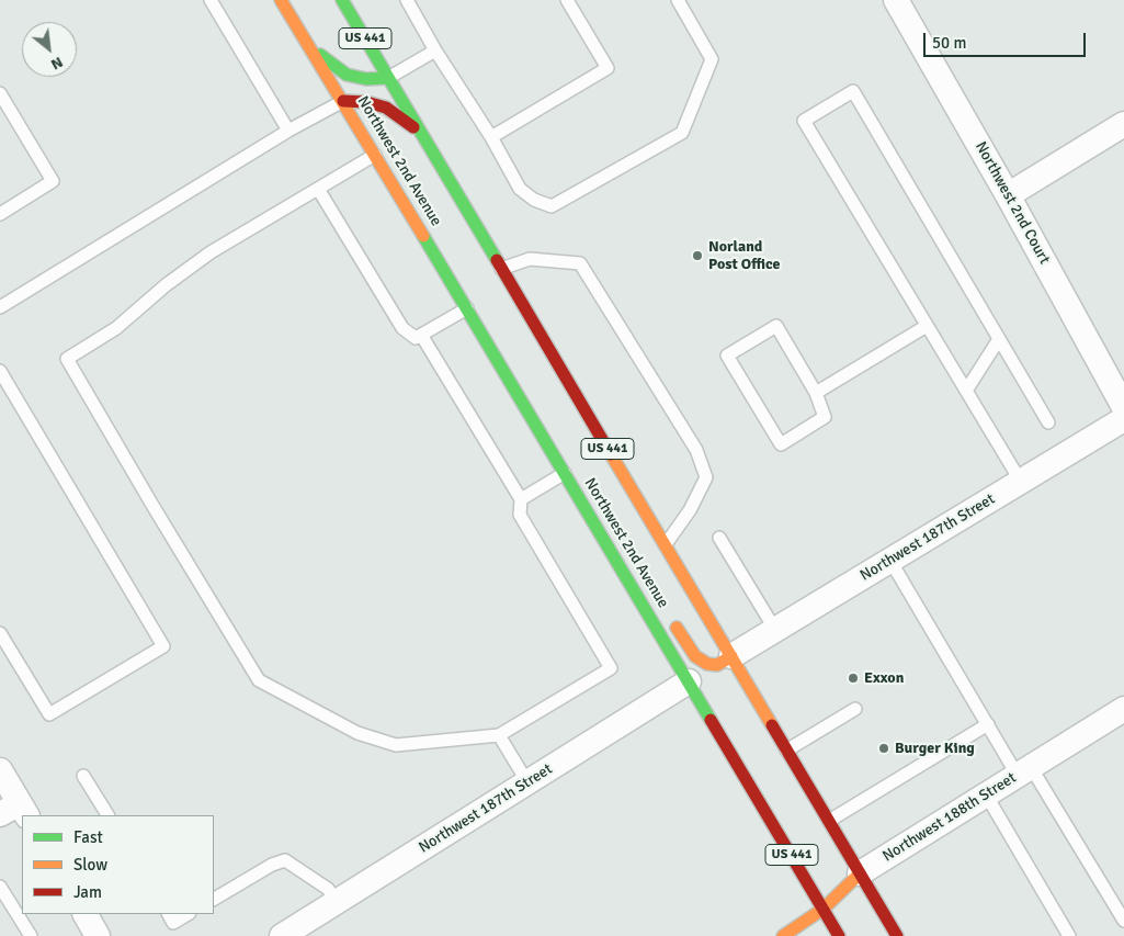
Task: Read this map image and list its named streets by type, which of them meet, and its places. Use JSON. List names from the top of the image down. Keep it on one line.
{"streets":{"main road":["US 441","Northwest 2nd Avenue","Northwest 188th Street"],"street":["Northwest 2nd Court","Northwest 187th Street"]},"crossings":[["Northwest 2nd Avenue","Northwest 187th Street"],["Northwest 2nd Avenue","Northwest 188th Street"]],"places":["Norland Post Office","Exxon","Burger King"],"legend":["Fast","Slow","Jam"],"scale_bar":"50 m","north":"bottom right"}
